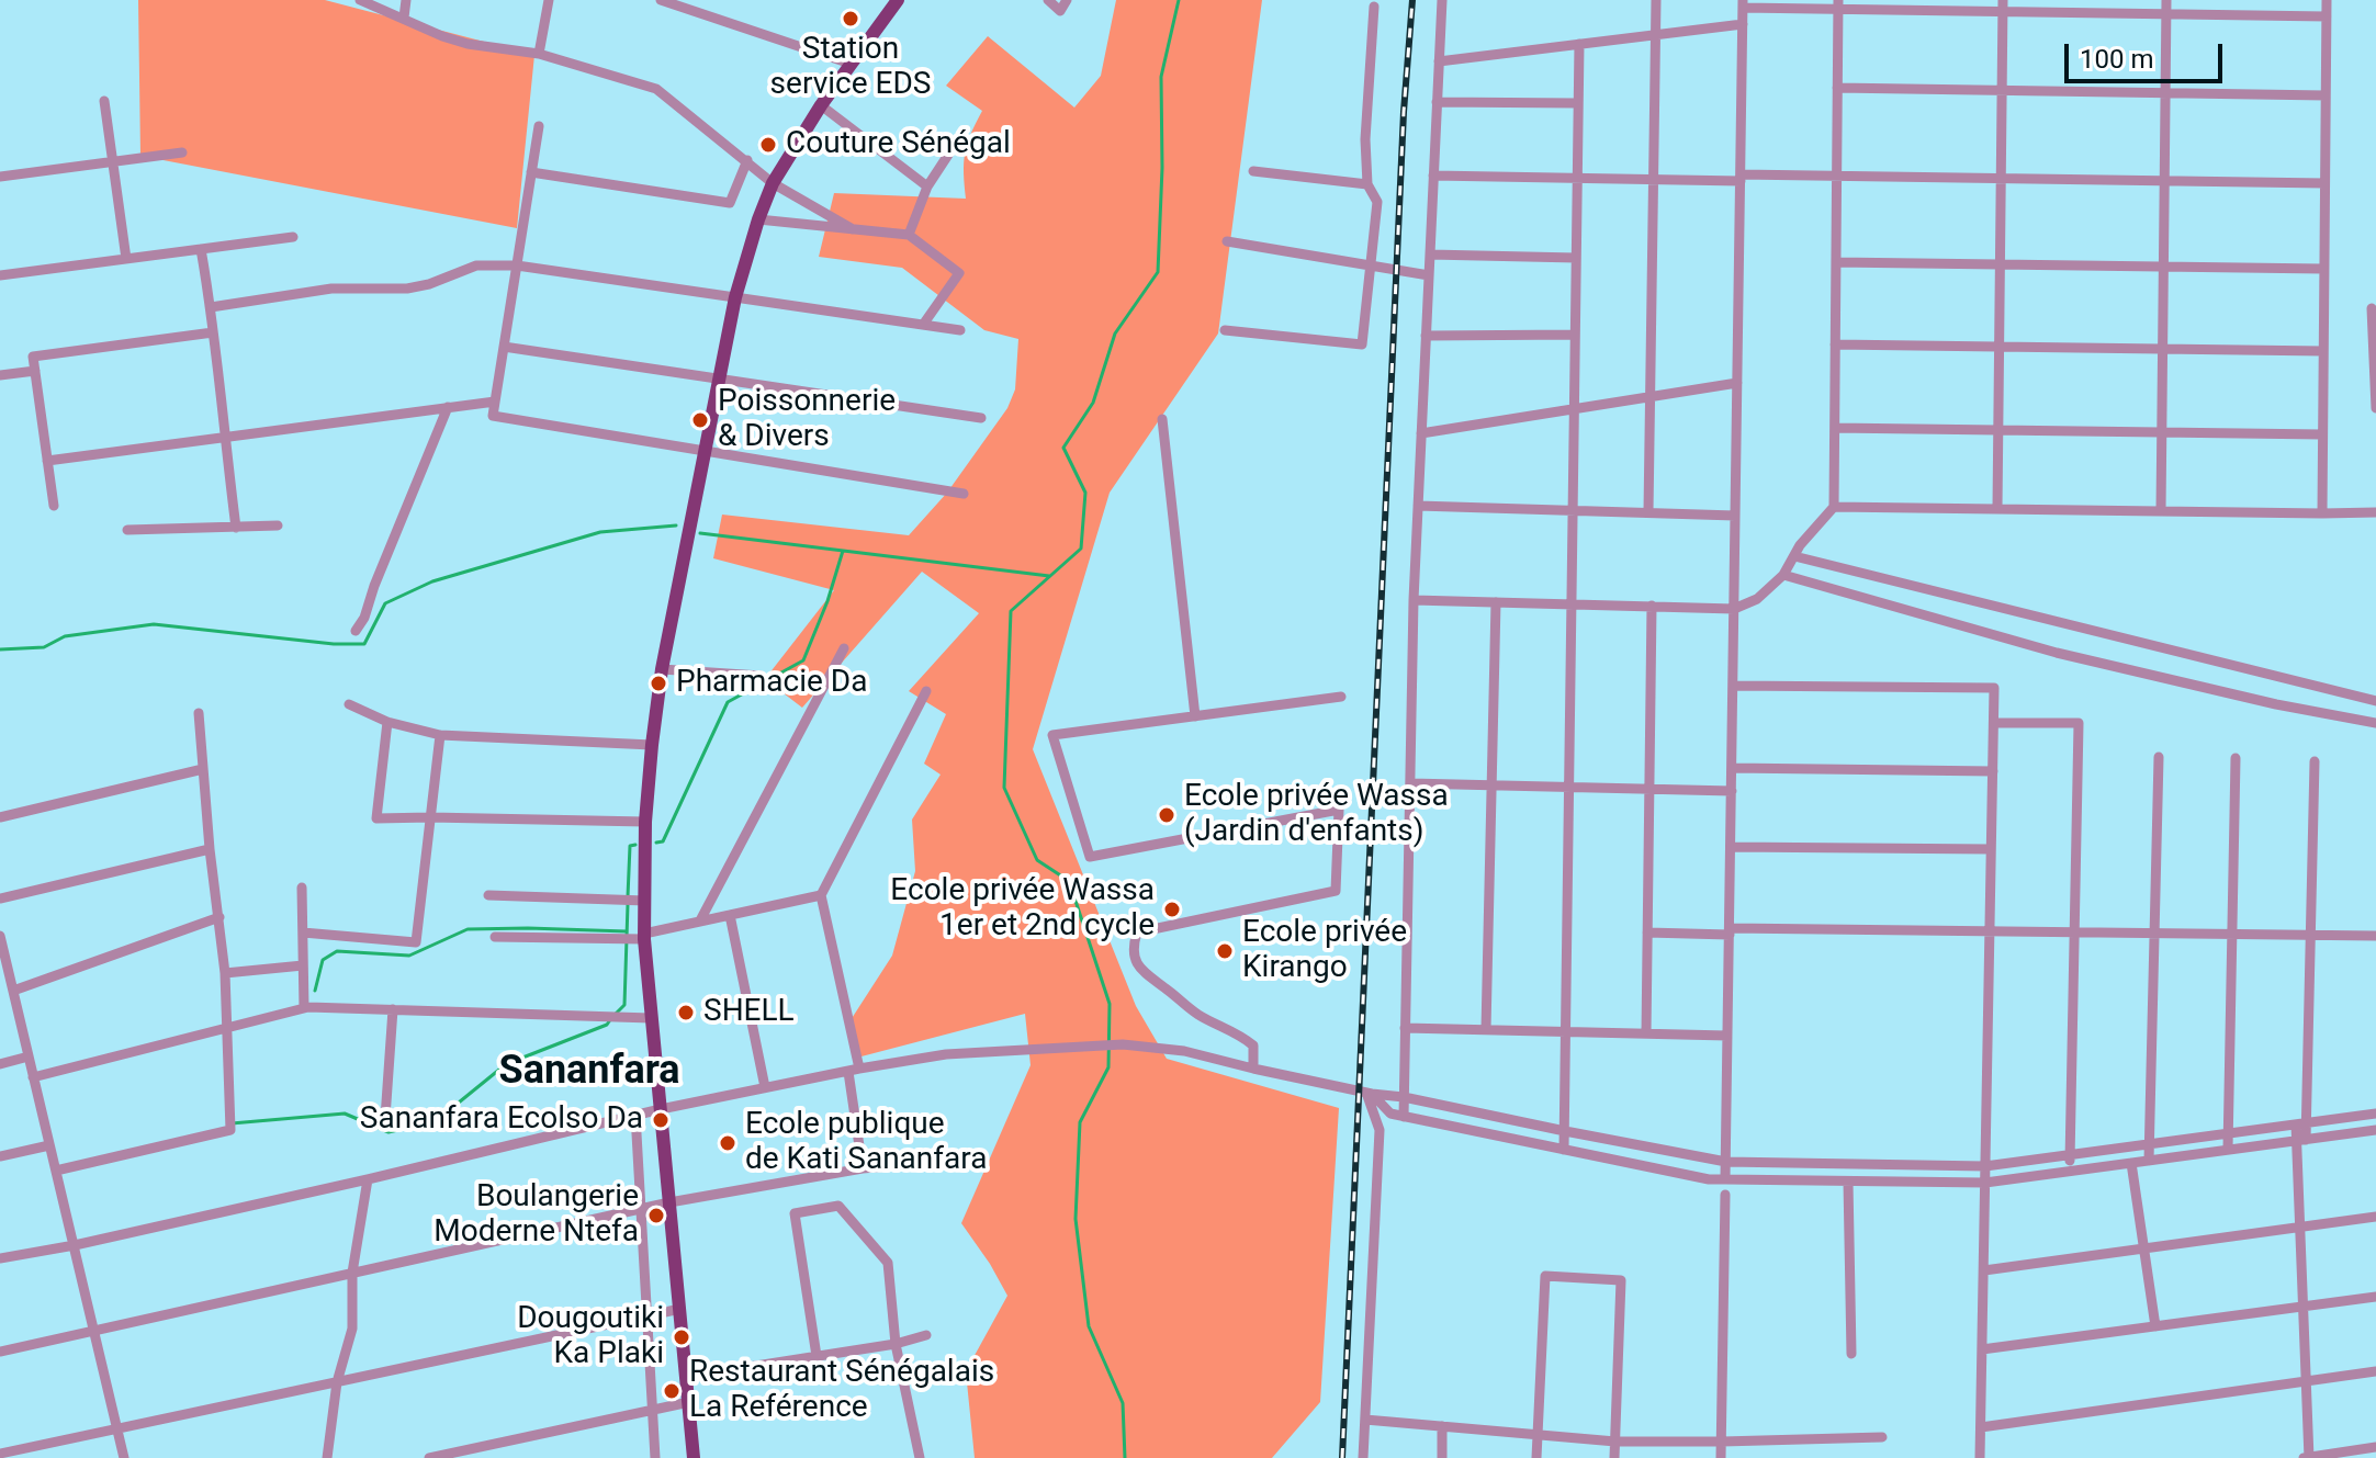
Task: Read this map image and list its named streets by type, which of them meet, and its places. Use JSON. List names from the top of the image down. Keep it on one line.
{"districts":["Sananfara"],"places":["Station service EDS","Couture Sénégal","Poissonnerie & Divers","Pharmacie Da","Ecole privée Wassa (Jardin d'enfants)","Ecole privée Wassa 1er et 2nd cycle","Ecole privée Kirango","SHELL","Sananfara Ecolso Da","Ecole publique de Kati Sananfara","Boulangerie Moderne Ntefa","Dougoutiki Ka Plaki","Restaurant Sénégalais La Reférence"],"scale_bar":"100 m"}
